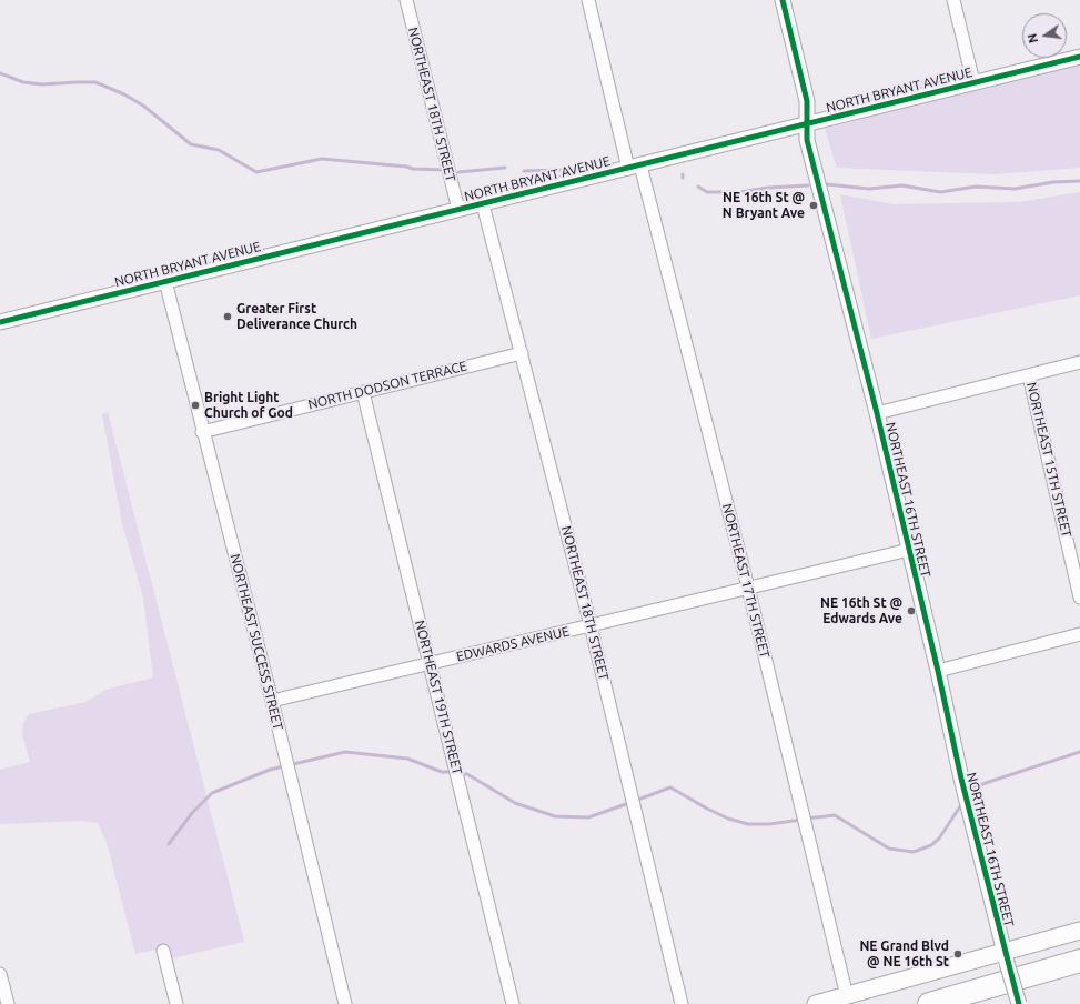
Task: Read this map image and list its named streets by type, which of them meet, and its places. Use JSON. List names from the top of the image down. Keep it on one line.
{"streets":{"street":["NORTH BRYANT AVENUE","NORTHEAST 18TH STREET","NORTH DODSON TERRACE","NORTHEAST 15TH STREET","NORTHEAST 16TH STREET","NORTHEAST 17TH STREET","NORTHEAST SUCCESS STREET","EDWARDS AVENUE","NORTHEAST 19TH STREET"]},"crossings":[["NORTH BRYANT AVENUE","NORTHEAST 18TH STREET"],["NORTH BRYANT AVENUE","NORTHEAST 16TH STREET"],["NORTH BRYANT AVENUE","NORTHEAST 17TH STREET"],["NORTH BRYANT AVENUE","NORTHEAST SUCCESS STREET"],["NORTHEAST 18TH STREET","NORTH DODSON TERRACE"],["NORTHEAST 18TH STREET","EDWARDS AVENUE"],["NORTH DODSON TERRACE","NORTHEAST SUCCESS STREET"],["NORTH DODSON TERRACE","NORTHEAST 19TH STREET"],["NORTHEAST 16TH STREET","EDWARDS AVENUE"],["NORTHEAST 17TH STREET","EDWARDS AVENUE"],["NORTHEAST SUCCESS STREET","EDWARDS AVENUE"],["EDWARDS AVENUE","NORTHEAST 19TH STREET"]],"places":["NE 16th St @ N Bryant Ave","Greater First Deliverance Church","Bright Light Church of God","NE 16th St @ Edwards Ave","NE Grand Blvd @ NE 16th St"],"north":"left"}
